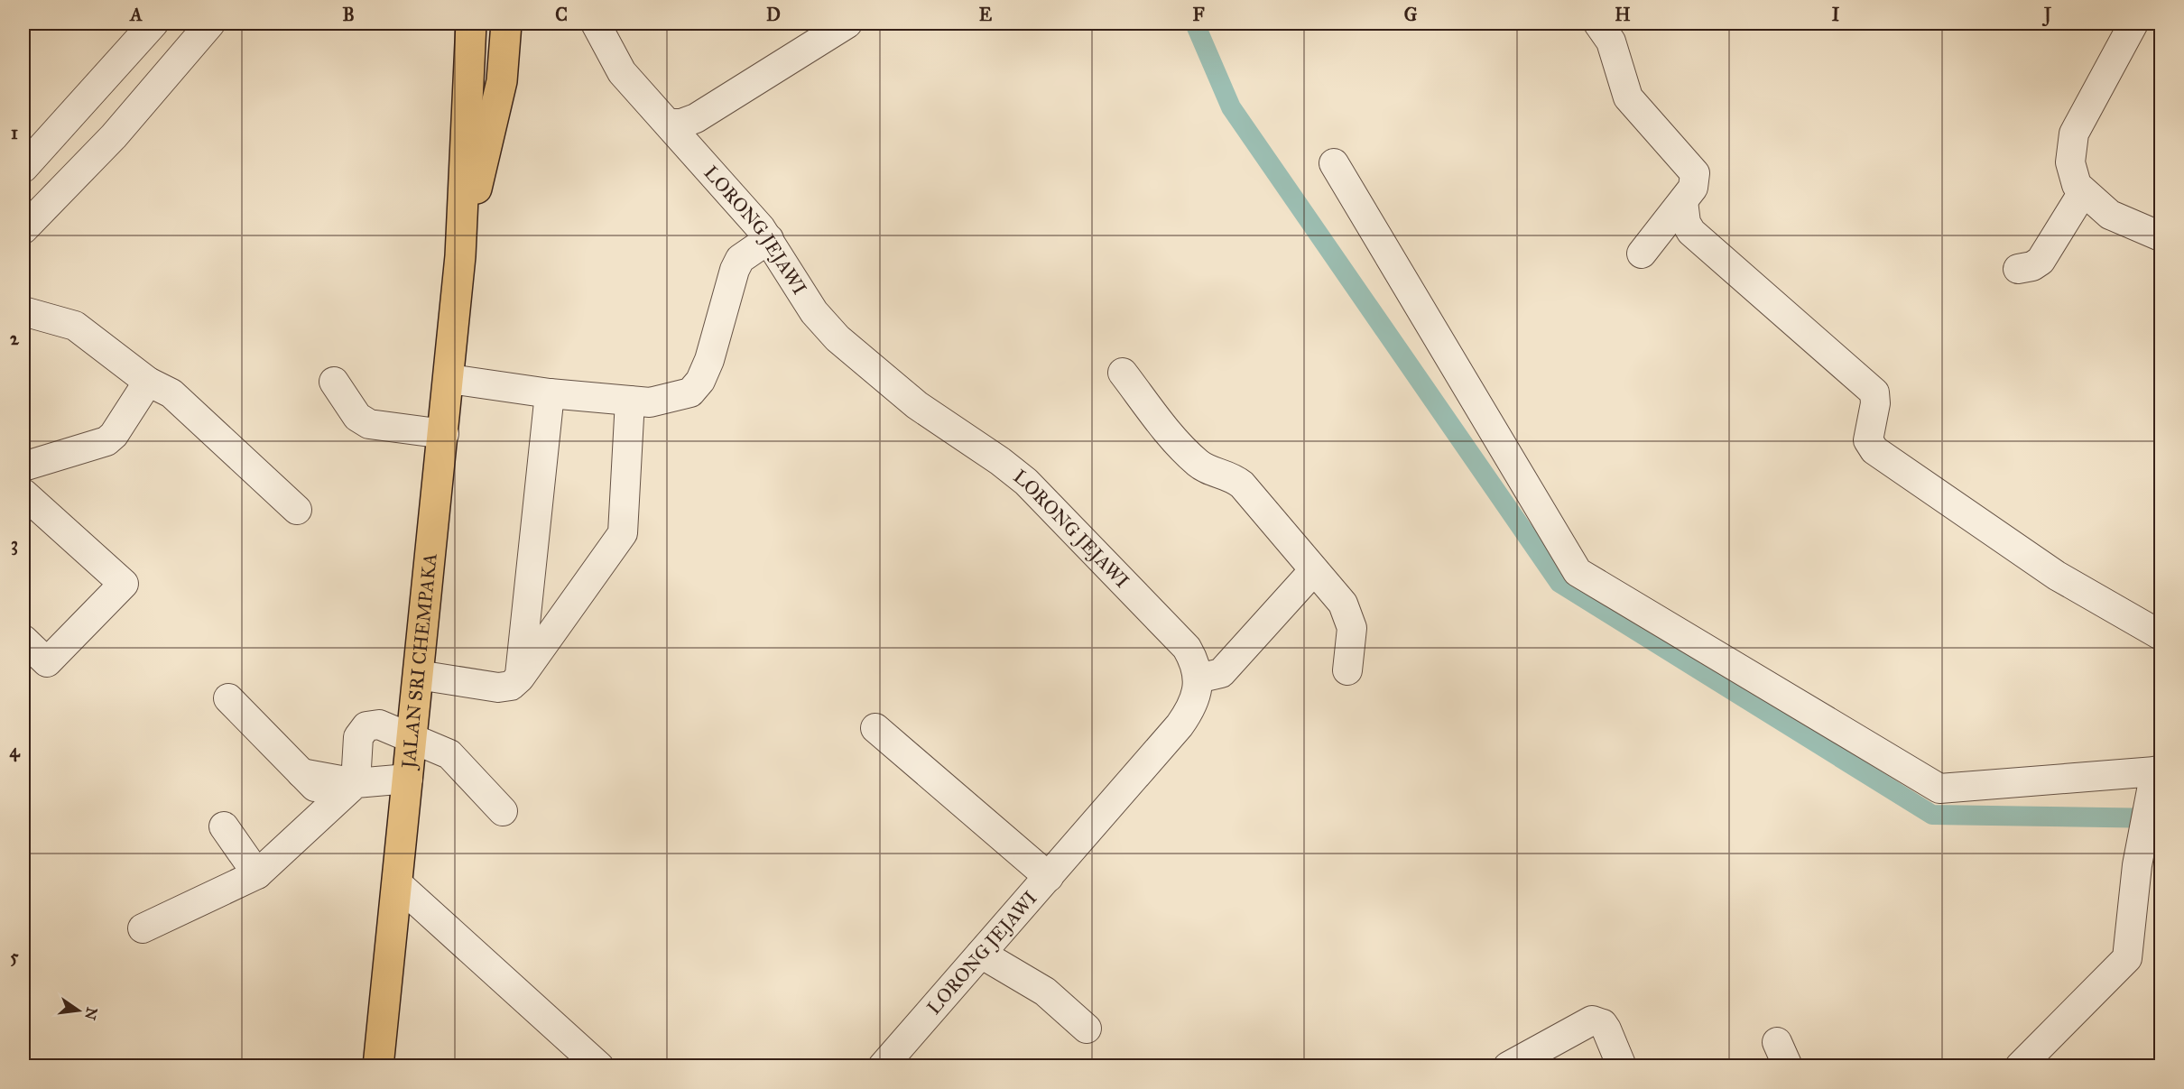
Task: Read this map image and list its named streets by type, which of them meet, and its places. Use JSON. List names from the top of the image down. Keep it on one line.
{"streets":{"main road":["JALAN SRI CHEMPAKA"],"street":["LORONG JEJAWI"]},"north":"right","grid":{"columns":["A","B","C","D","E","F","G","H","I","J"],"rows":["1","2","3","4","5"]}}
